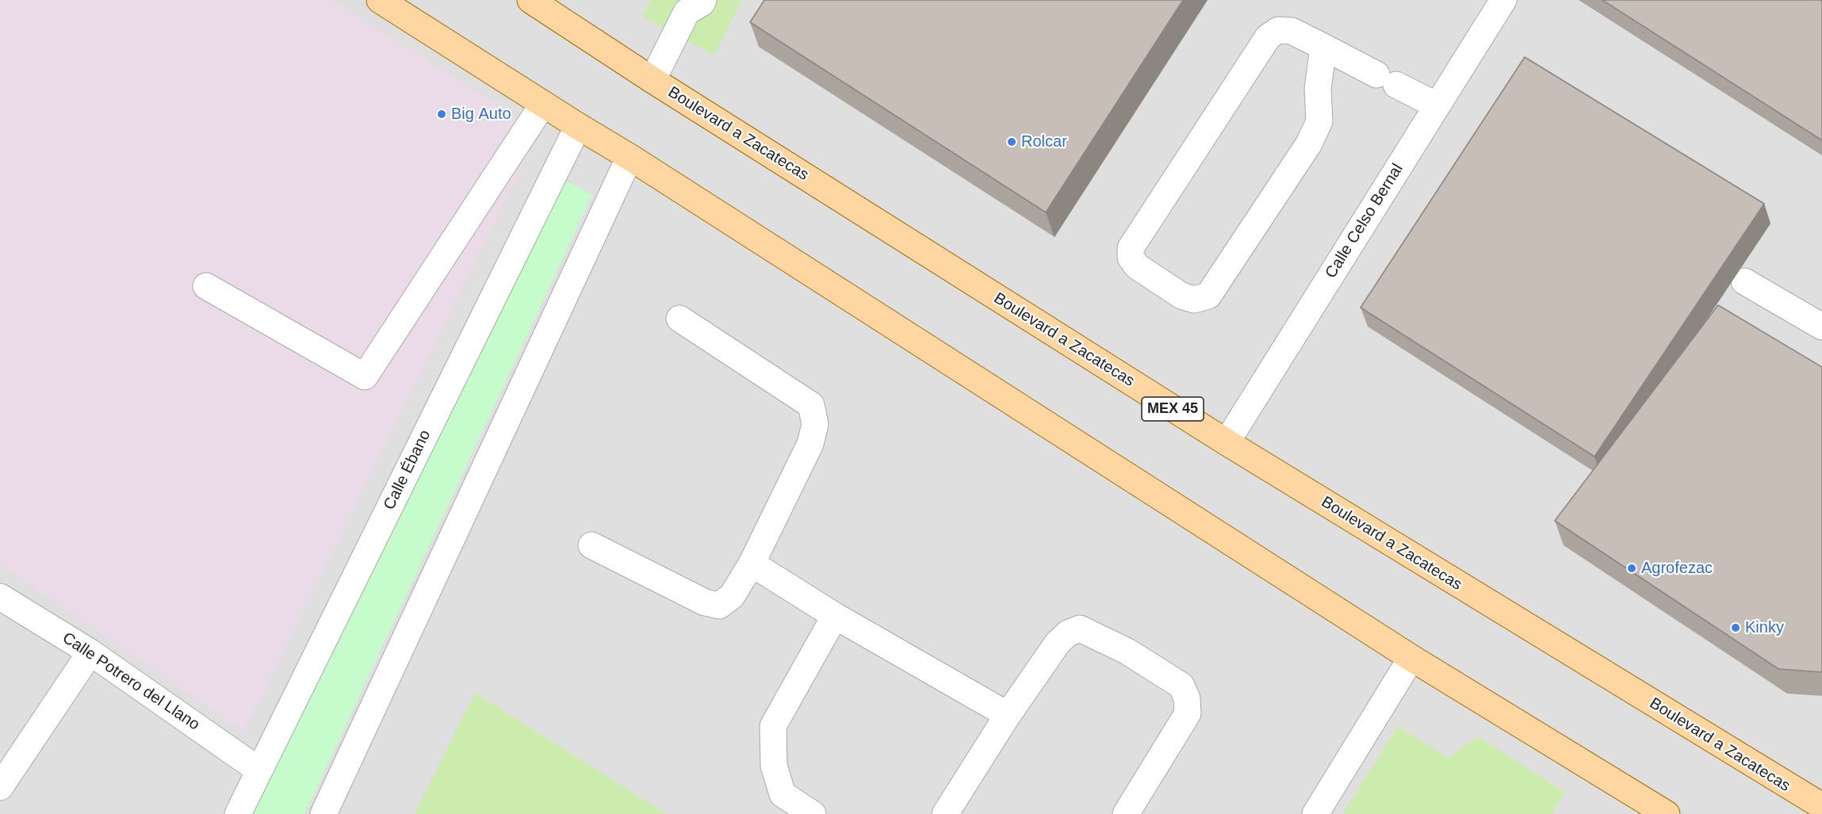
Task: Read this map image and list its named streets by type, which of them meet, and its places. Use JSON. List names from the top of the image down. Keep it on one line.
{"streets":{"main road":["Boulevard a Zacatecas","MEX 45"],"street":["Calle Celso Bernal","Calle Ébano","Calle Potrero del Llano"]},"crossings":[["Boulevard a Zacatecas","Calle Celso Bernal"],["Calle Ébano","Calle Potrero del Llano"]],"places":["Big Auto","Rolcar","Agrofezac","Kinky"]}
